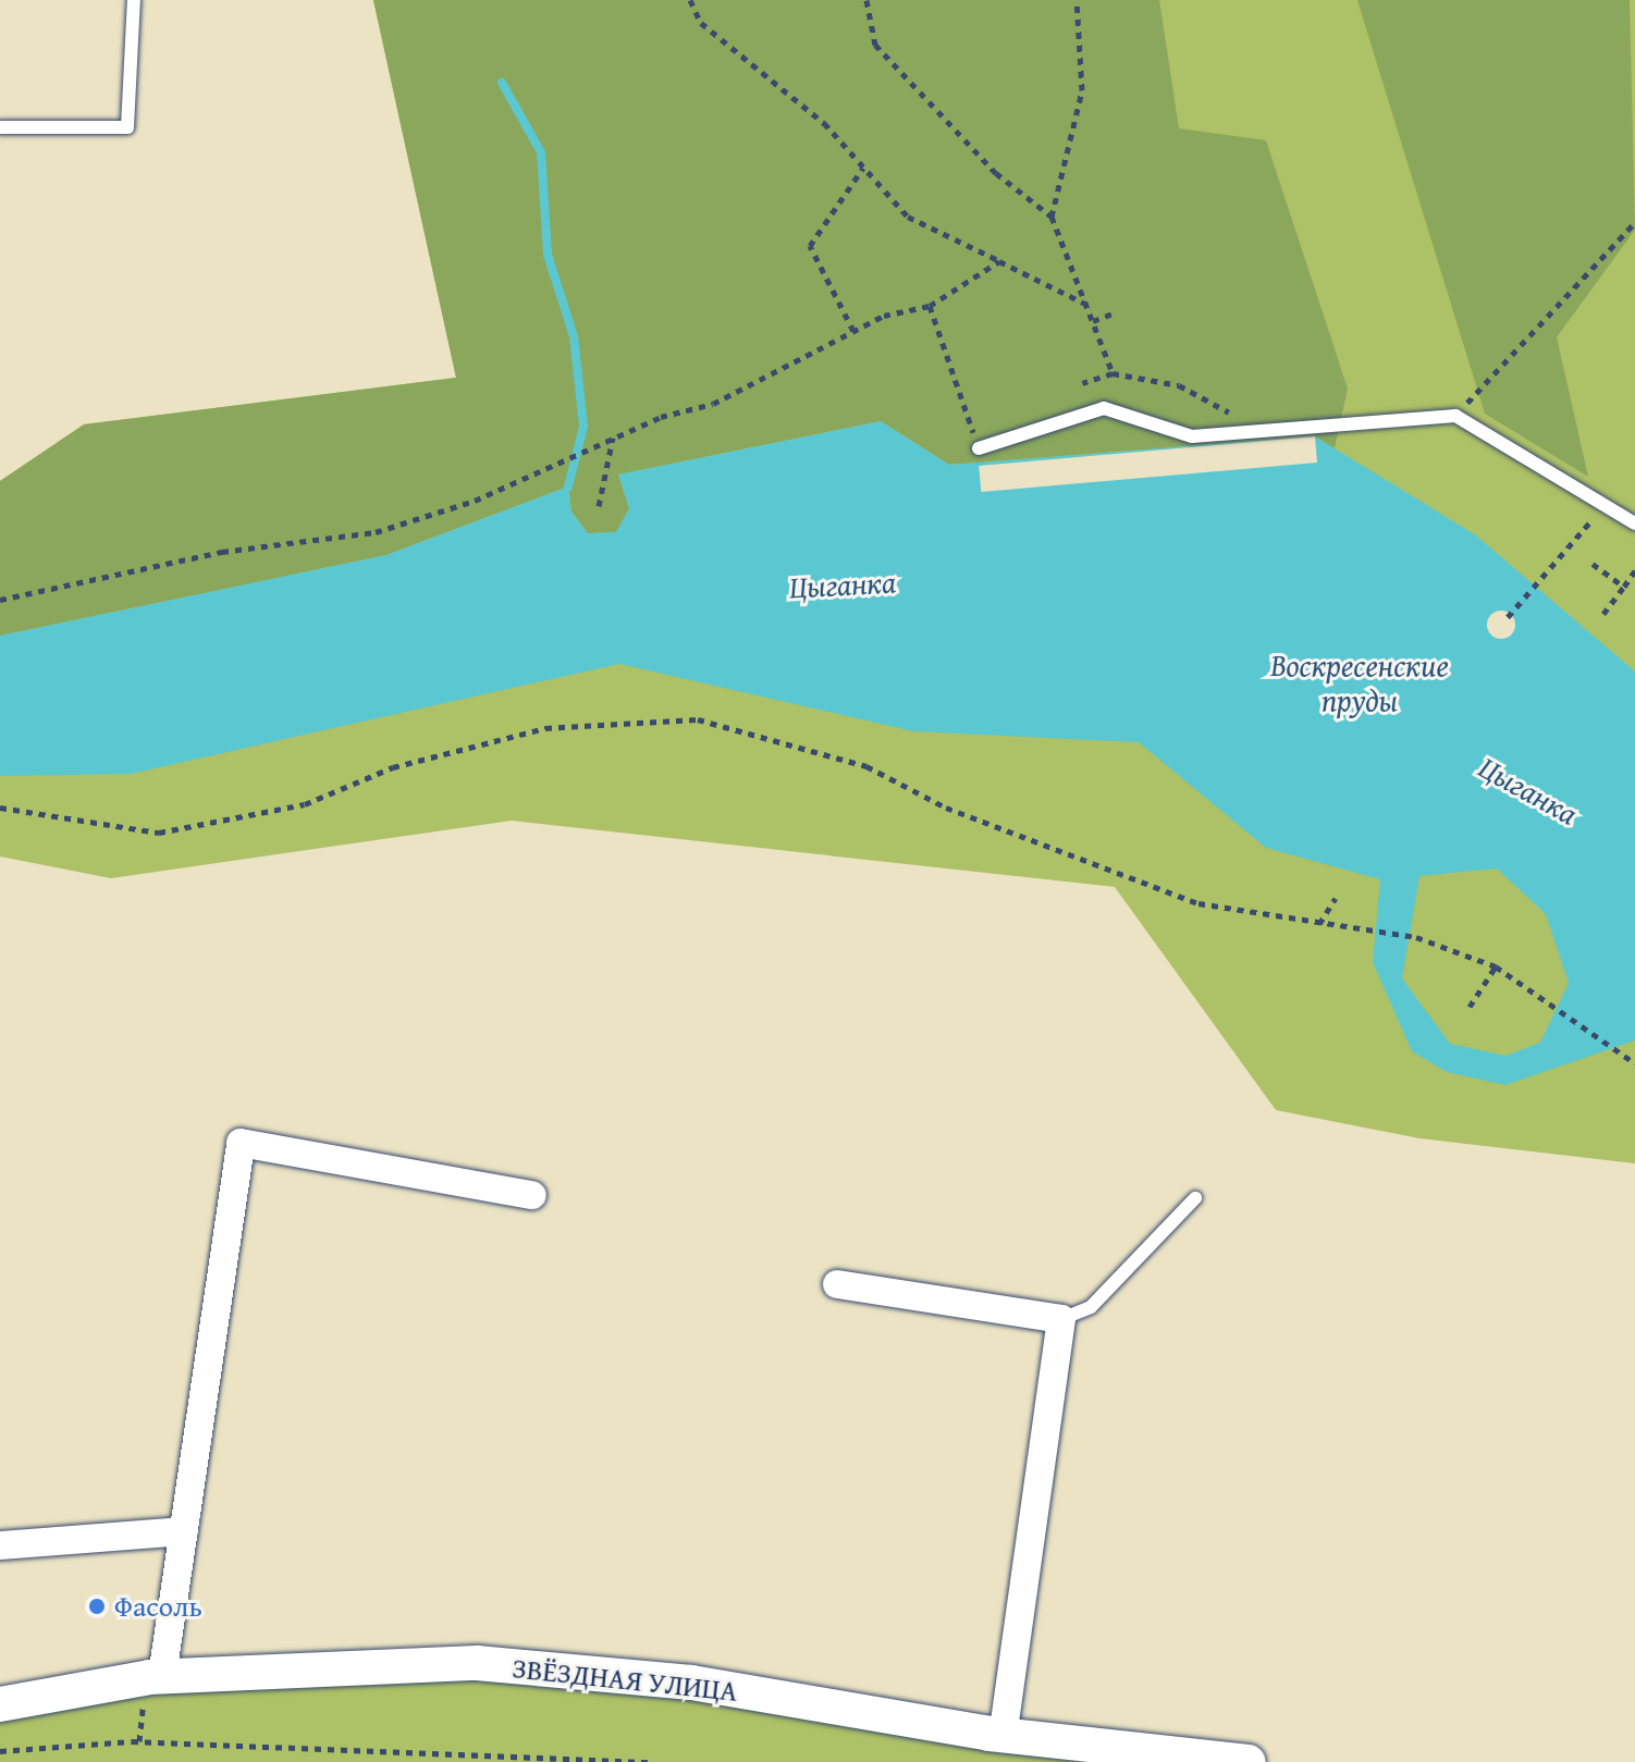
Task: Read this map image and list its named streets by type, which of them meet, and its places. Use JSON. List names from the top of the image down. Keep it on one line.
{"streets":{"street":["ЗВЁЗДНАЯ УЛИЦА"]},"water":["Цыганка","Воскресенские пруды"],"places":["Фасоль"]}
